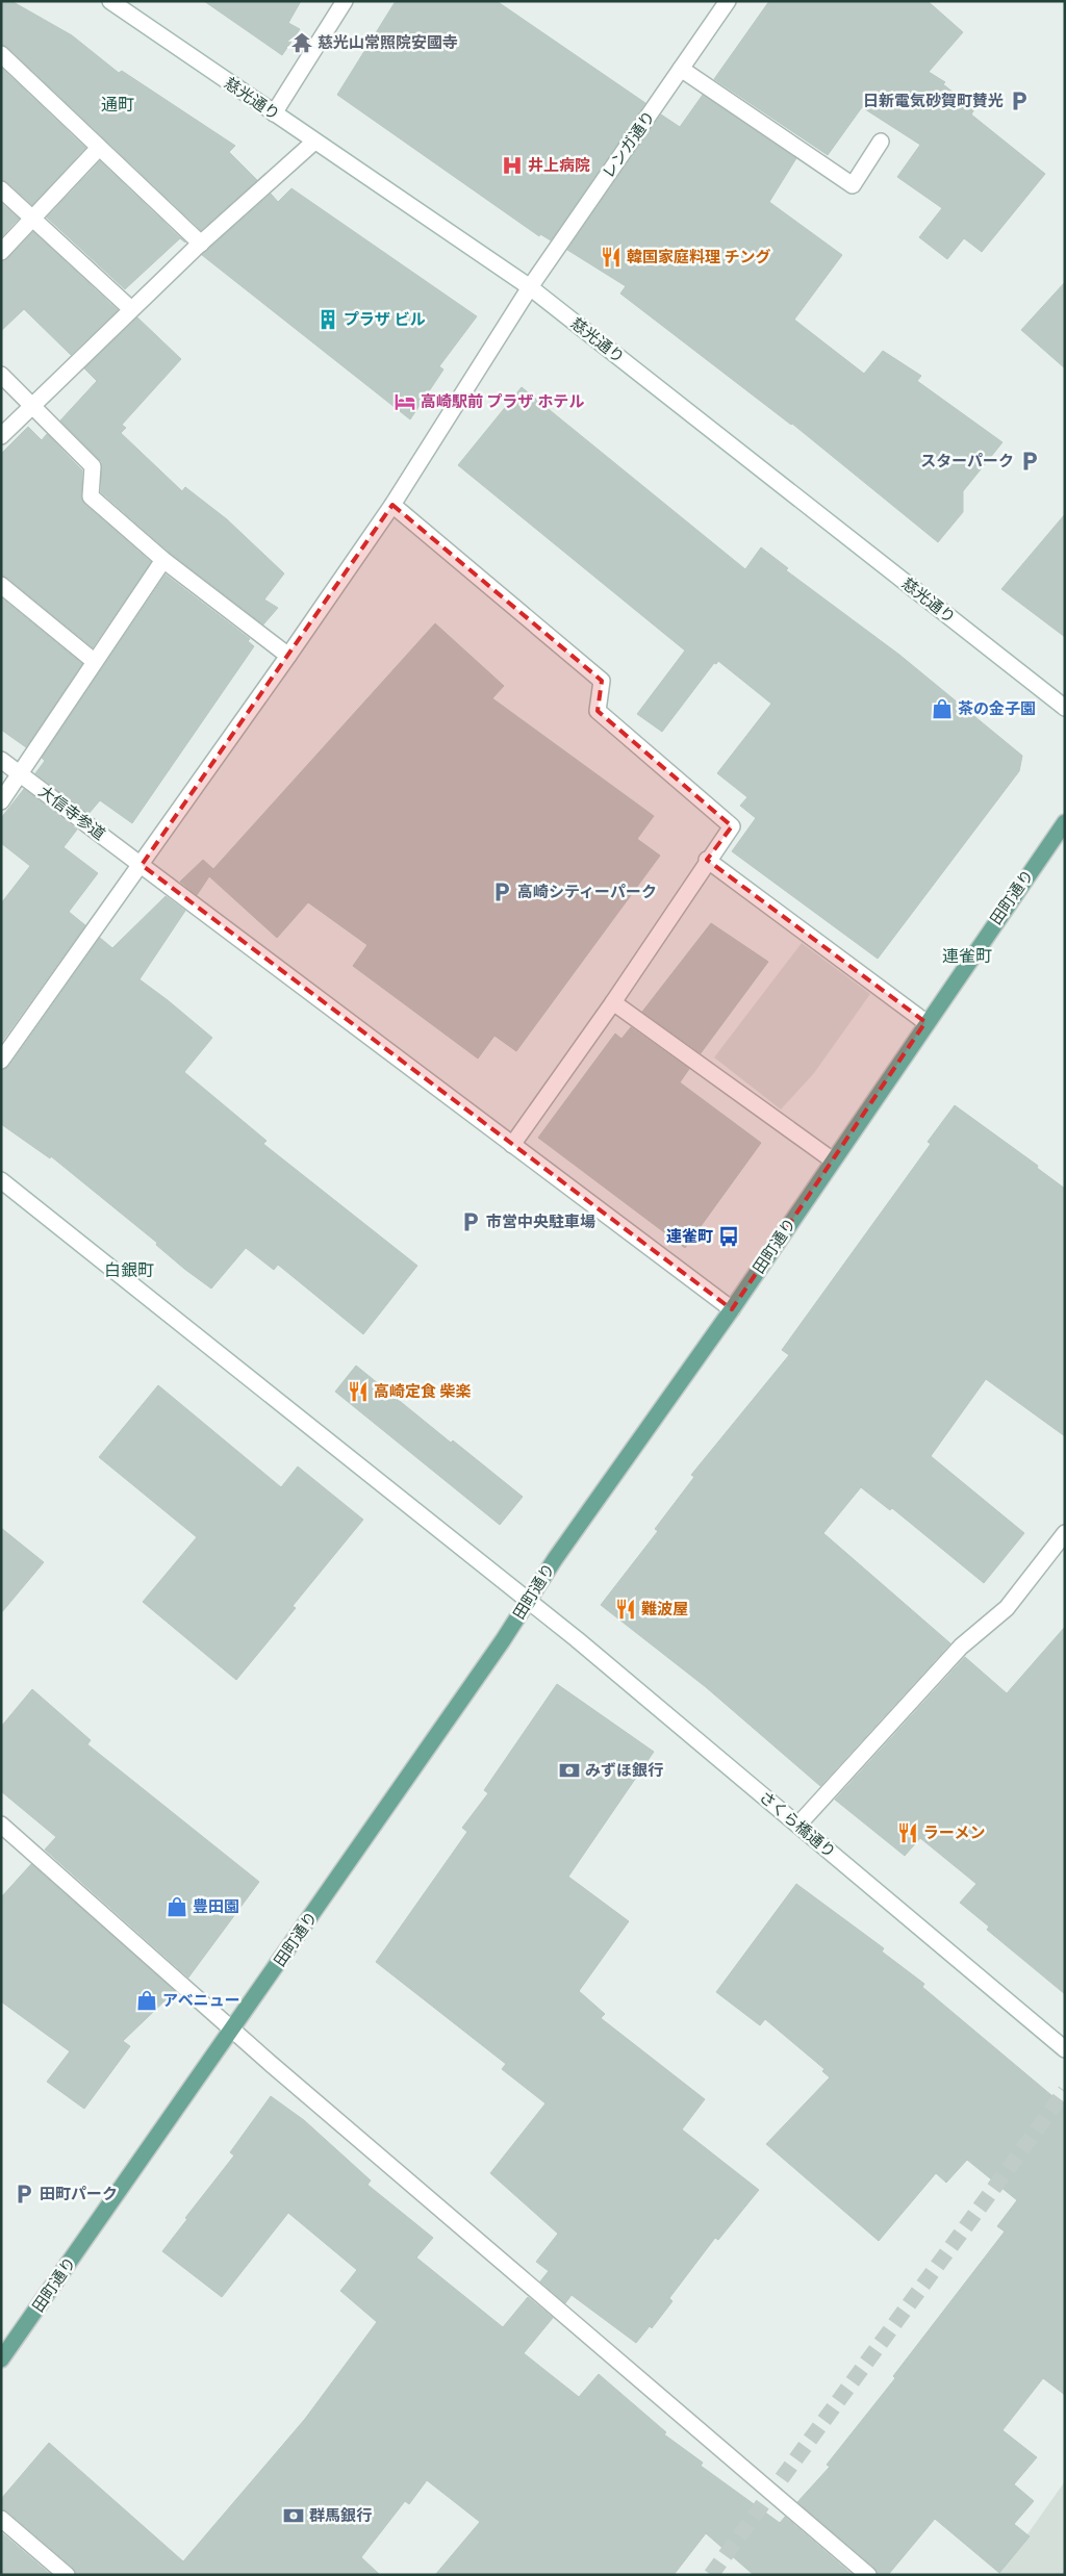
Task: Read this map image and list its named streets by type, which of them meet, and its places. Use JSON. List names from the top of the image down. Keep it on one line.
{"streets":{"main road":["田町通り"],"street":["慈光通り","レンガ通り","大信寺参道","さくら橋通り"]},"crossings":[["慈光通り","レンガ通り"],["レンガ通り","大信寺参道"],["大信寺参道","田町通り"],["田町通り","さくら橋通り"]],"districts":["通町","連雀町","白銀町"],"places":{"temple":["慈光山常照院安國寺"],"parking":["日新電気砂賀町賛光","スターパーク","高崎シティーパーク","市営中央駐車場","田町パーク"],"hospital":["井上病院"],"restaurant":["韓国家庭料理 チング","高崎定食 柴楽","難波屋","ラーメン"],"building":["プラザ ビル"],"hotel":["高崎駅前 プラザ ホテル"],"shop":["茶の金子園","豊田園","アベニュー"],"bus stop":["連雀町"],"bank":["みずほ銀行","群馬銀行"]}}
